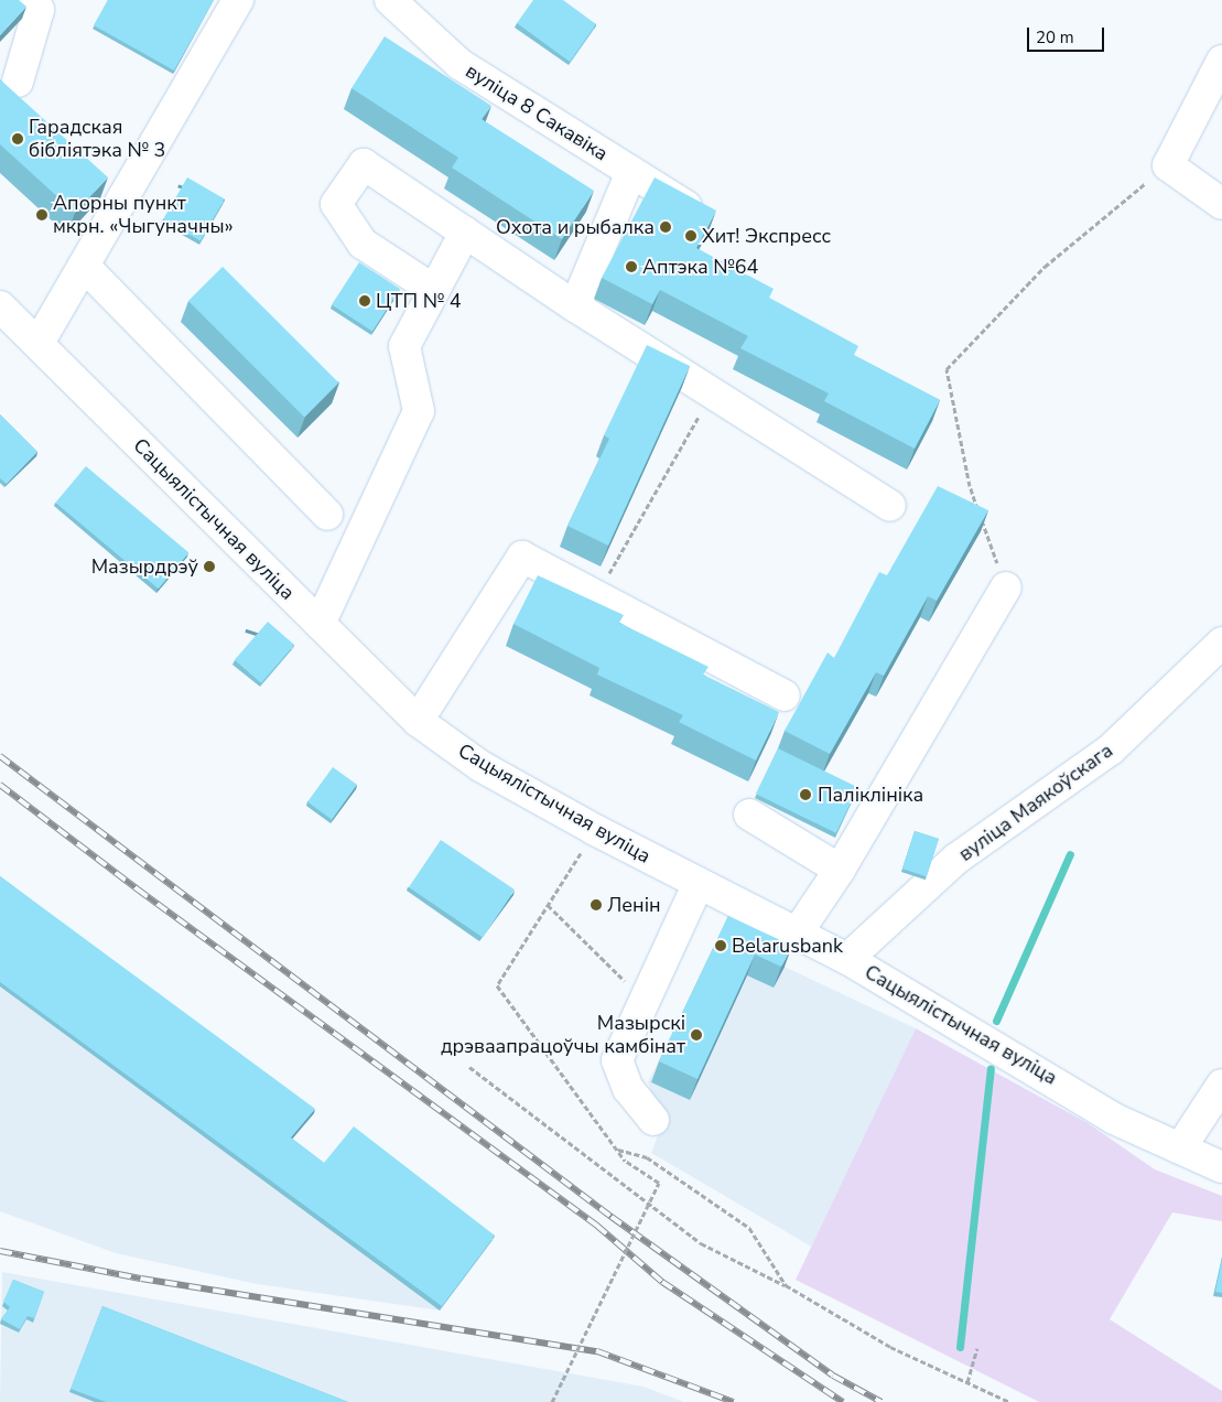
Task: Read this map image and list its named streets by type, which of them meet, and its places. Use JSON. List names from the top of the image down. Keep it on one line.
{"streets":{"street":["вуліца 8 Сакавіка","Сацыялістычная вуліца","вуліца Маякоўскага"]},"crossings":[["Сацыялістычная вуліца","вуліца Маякоўскага"]],"places":["Гарадская бібліятэка № 3","Апорны пункт мкрн. «Чыгуначны»","Охота и рыбалка","Хит! Экспресс","Аптэка №64","ЦТП № 4","Мазырдрэў","Паліклініка","Ленін","Belarusbank","Мазырскі дрэваапрацоўчы камбінат"],"scale_bar":"20 m"}
